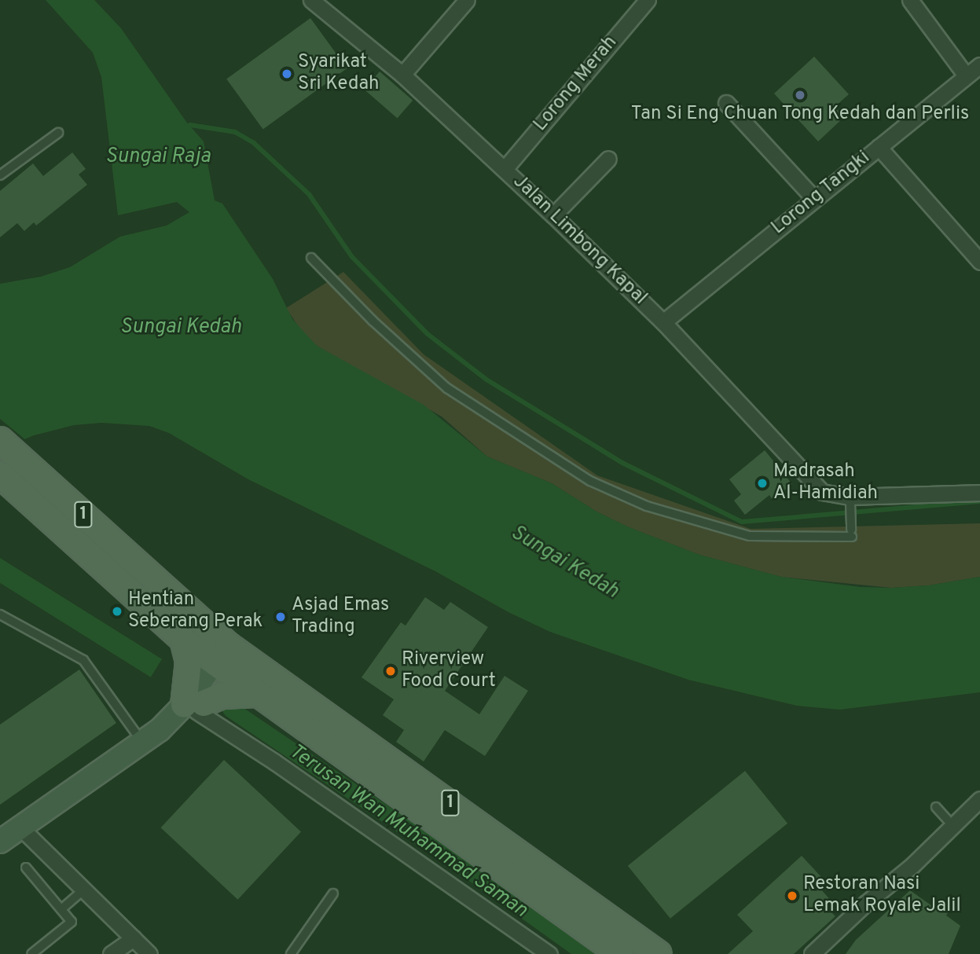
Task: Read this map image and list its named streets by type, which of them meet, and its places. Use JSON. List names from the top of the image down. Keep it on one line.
{"streets":{"main road":["1"],"street":["Lorong Merah","Lorong Tangki","Jalan Limbong Kapal"]},"crossings":[["Lorong Merah","Jalan Limbong Kapal"],["Lorong Tangki","Jalan Limbong Kapal"]],"water":["Sungai Raja","Sungai Kedah","Terusan Wan Muhammad Saman"],"places":["Syarikat Sri Kedah","Tan Si Eng Chuan Tong Kedah dan Perlis","Madrasah Al-Hamidiah","Hentian Seberang Perak","Asjad Emas Trading","Riverview Food Court","Restoran Nasi Lemak Royale Jalil"]}
